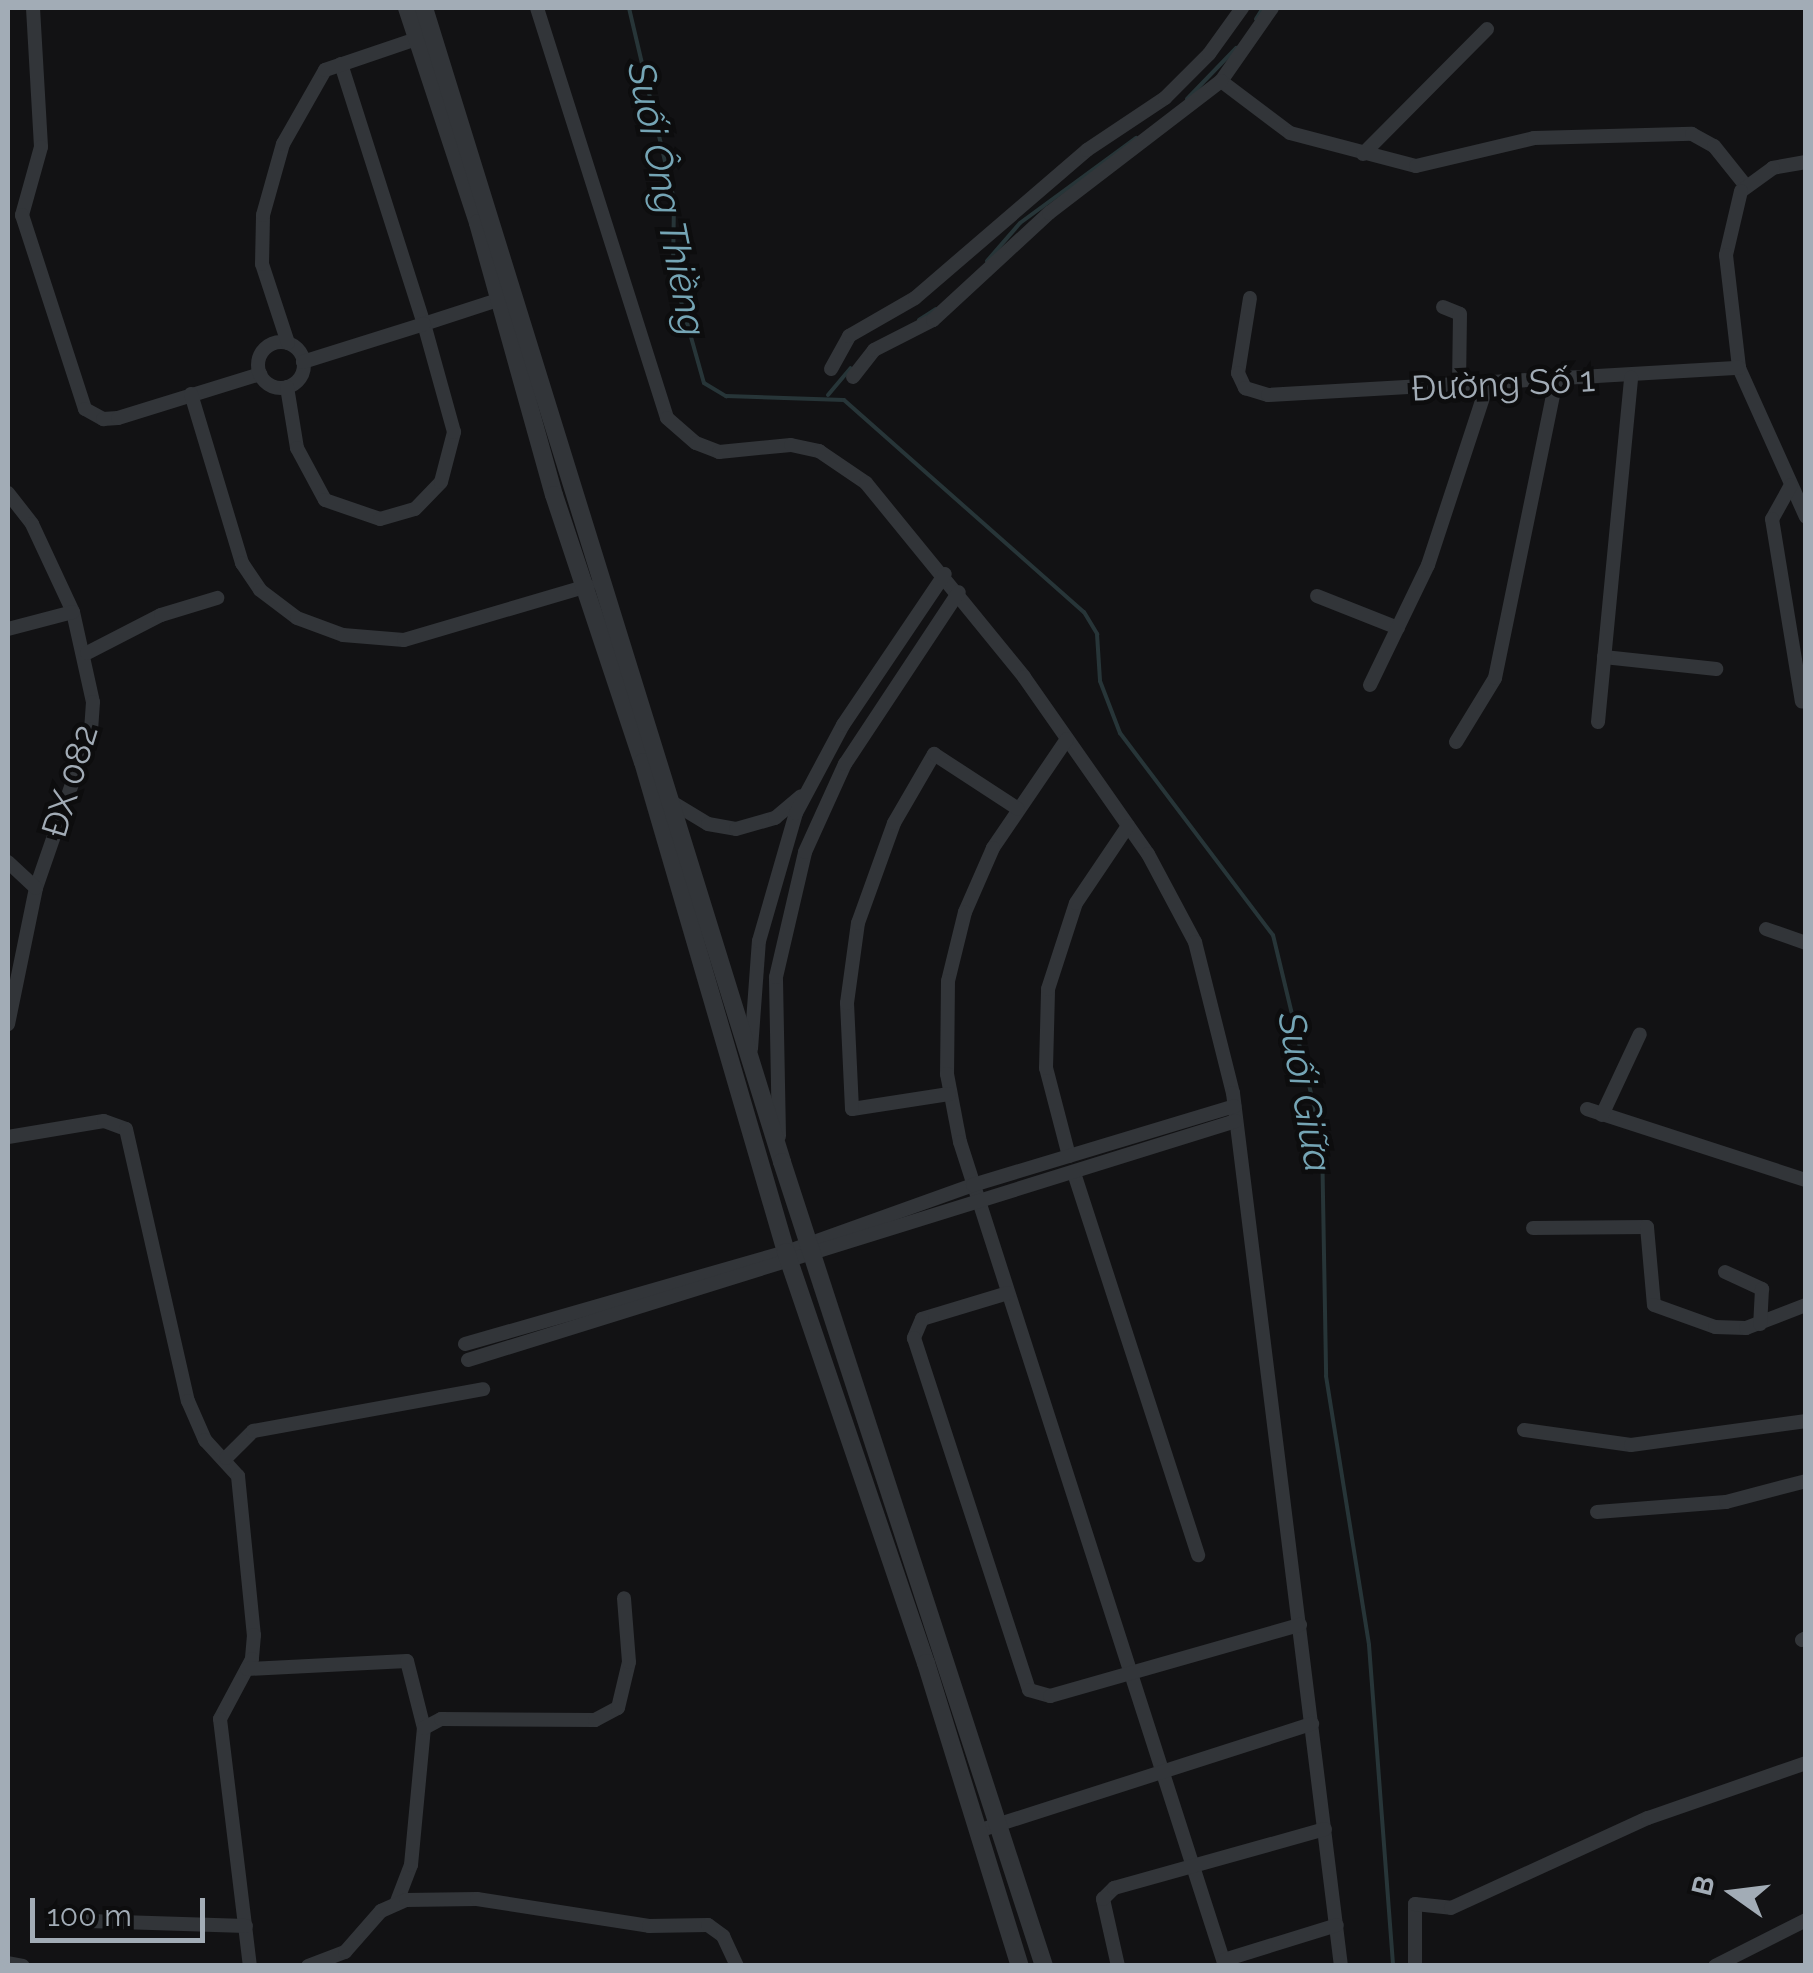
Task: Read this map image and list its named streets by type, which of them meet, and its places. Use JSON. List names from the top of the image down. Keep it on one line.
{"streets":{"street":["Đường Số 1","ĐX 082"]},"water":["Suối Ông Thiềng","Suối Giữa"],"scale_bar":"100 m","north":"left"}
